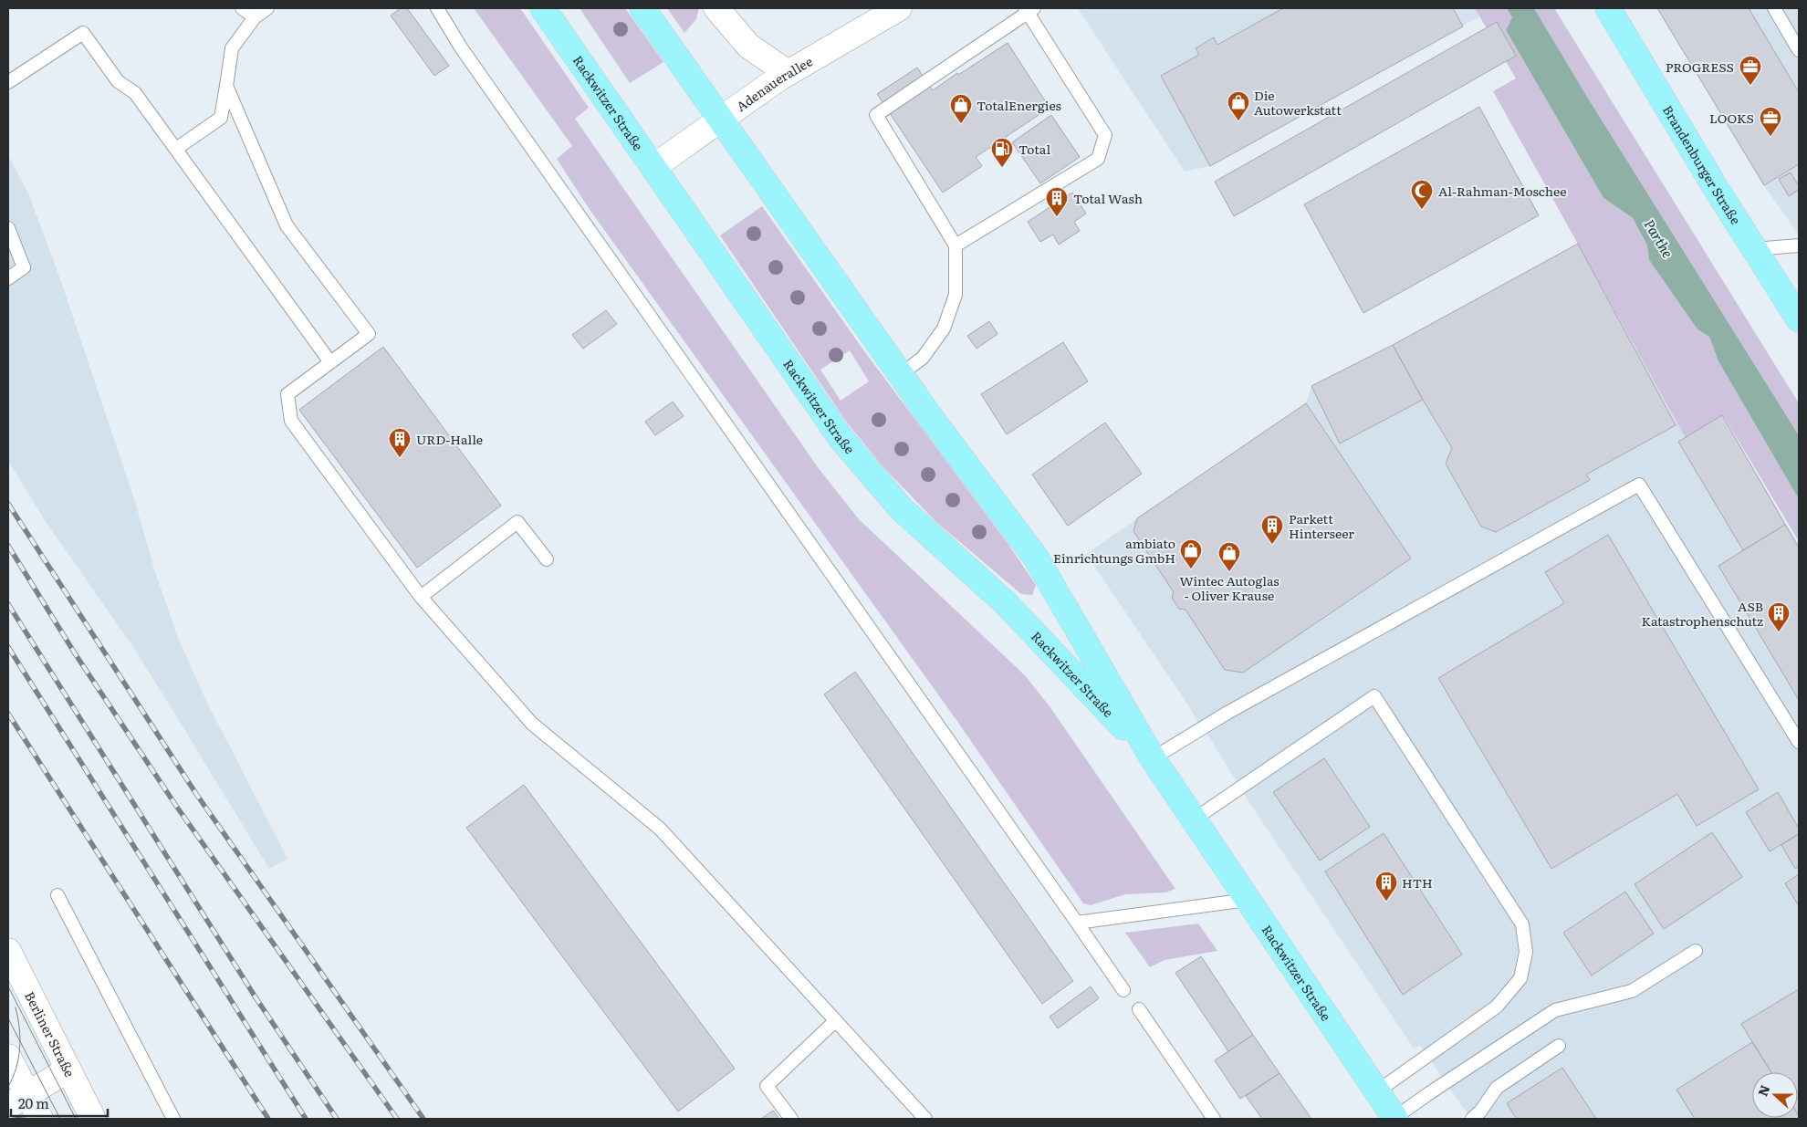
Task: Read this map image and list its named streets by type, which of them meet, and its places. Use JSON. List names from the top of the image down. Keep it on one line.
{"streets":{"main road":["Adenauerallee","Rackwitzer Straße","Brandenburger Straße","Berliner Straße"]},"crossings":[["Adenauerallee","Rackwitzer Straße"]],"water":["Parthe"],"places":{"office":["PROGRESS","LOOKS"],"shop":["Die Autowerkstatt","TotalEnergies","ambiato Einrichtungs GmbH","Wintec Autoglas - Oliver Krause"],"fuel station":["Total"],"mosque":["Al-Rahman-Moschee"],"building":["Total Wash","URD-Halle","Parkett Hinterseer","ASB Katastrophenschutz","HTH"]},"scale_bar":"20 m","north":"left"}
